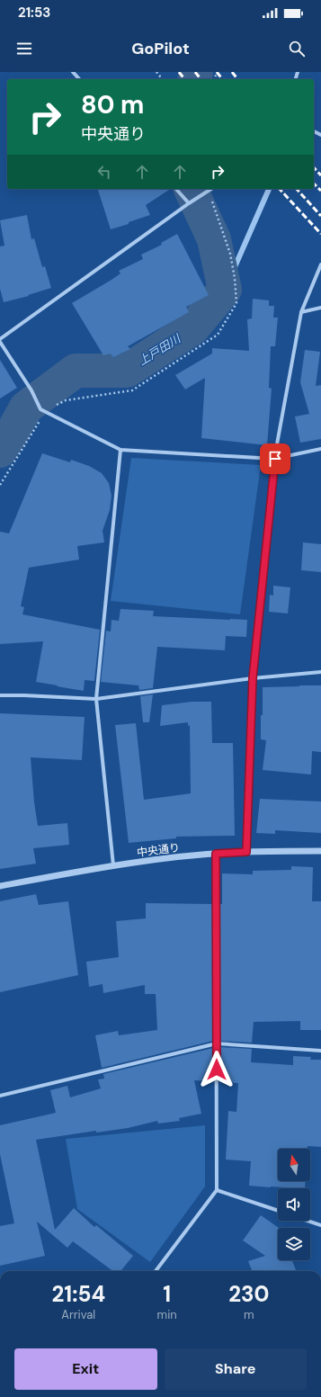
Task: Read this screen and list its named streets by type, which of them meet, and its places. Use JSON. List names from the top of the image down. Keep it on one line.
{"streets":{"street":["中央通り"]},"water":["上戸田川"],"north":"top","page":{"status":"21:53","header":"GoPilot","turn":["80 m","中央通り"],"eta":["21:54","Arrival","1","min","230","m"],"buttons":["Exit","Share"]}}
